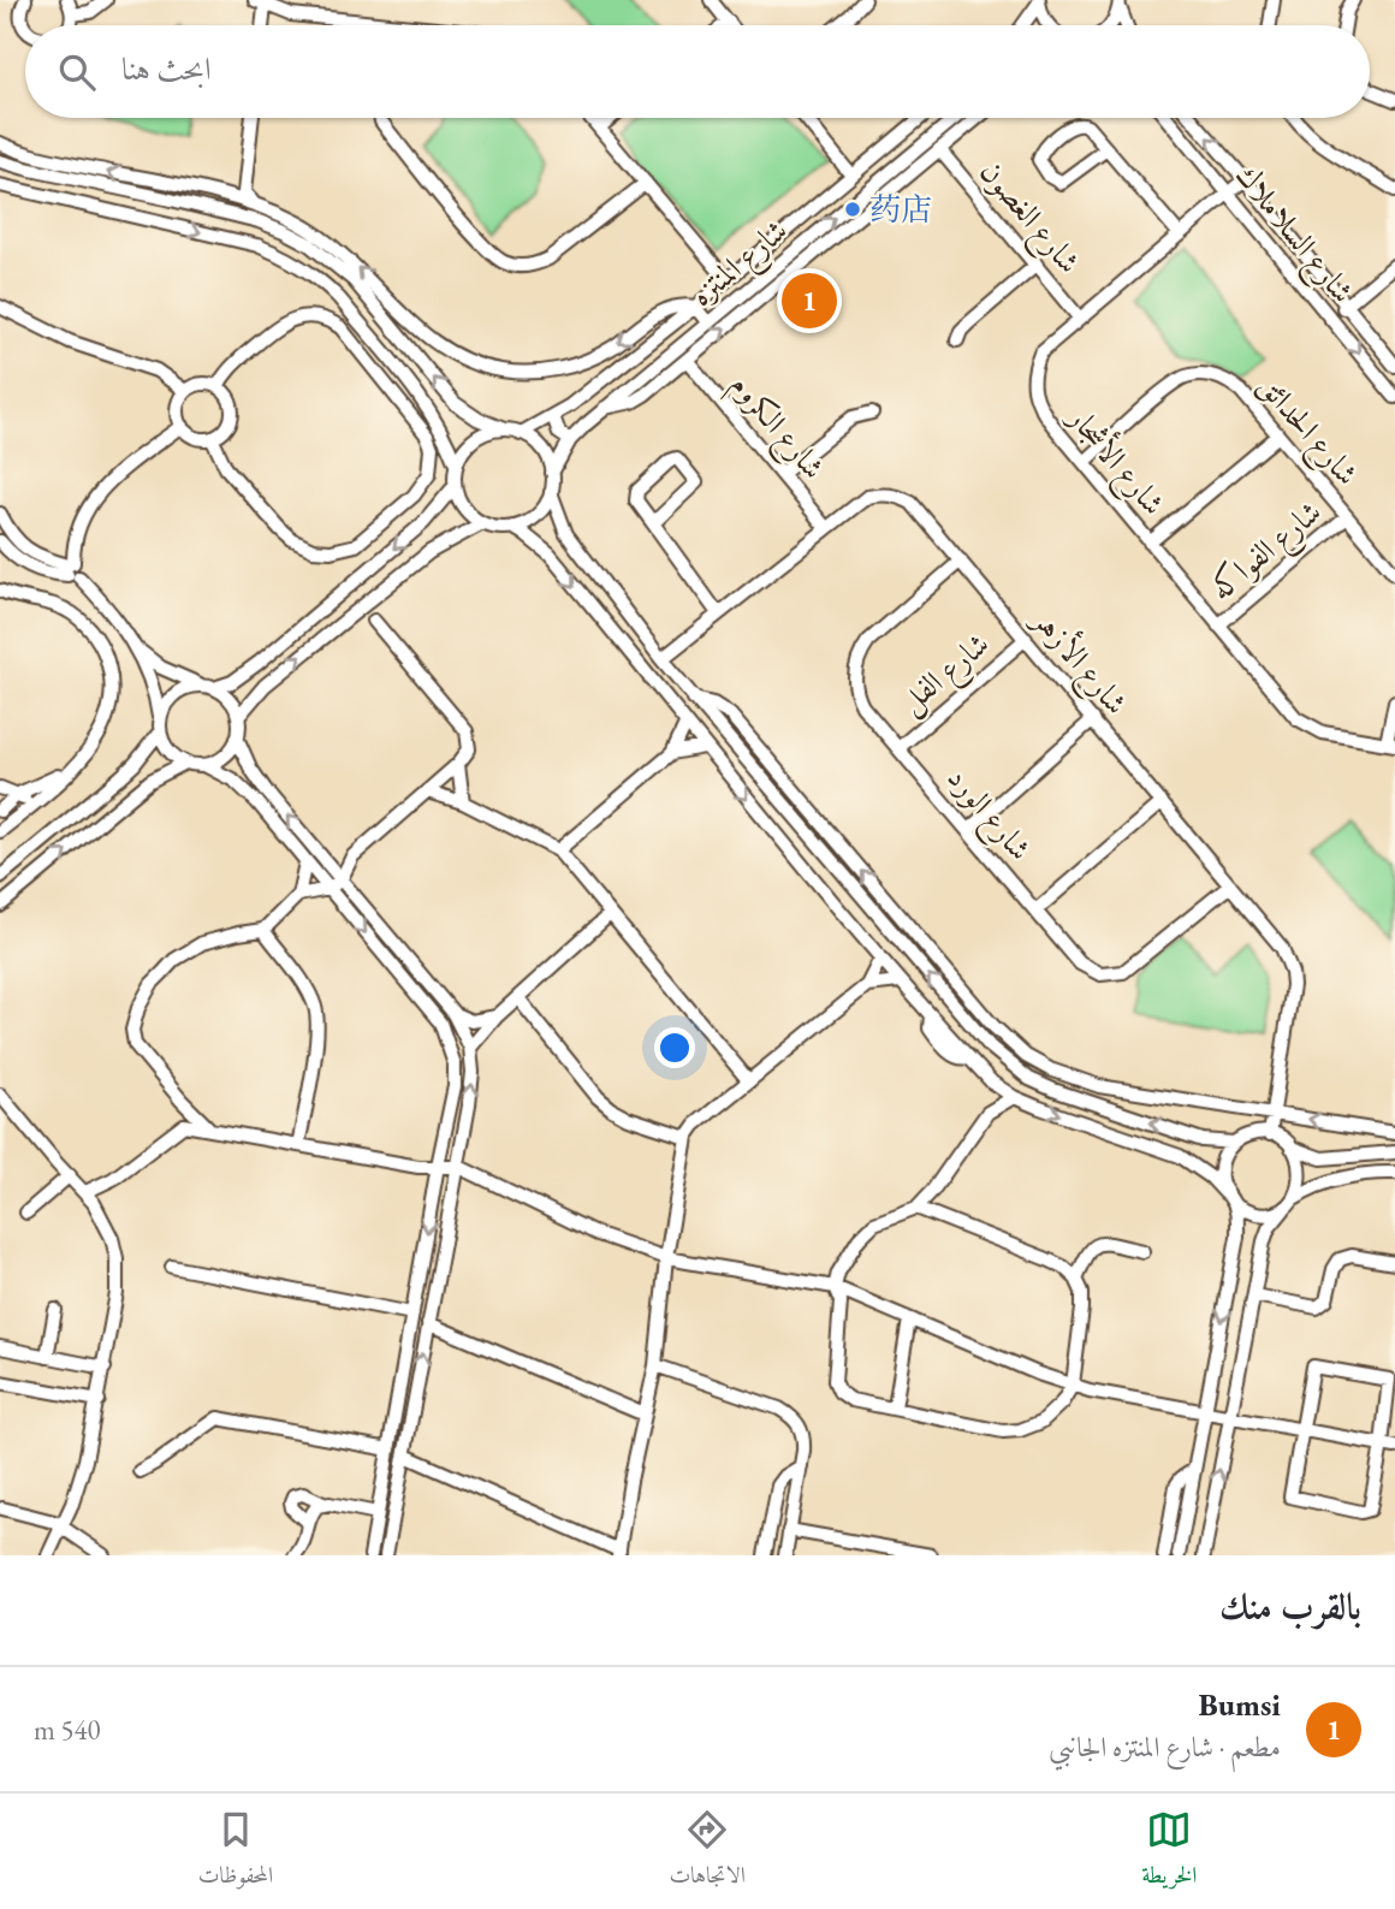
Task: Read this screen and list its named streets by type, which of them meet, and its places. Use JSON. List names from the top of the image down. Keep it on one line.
{"streets":{"street":["شارع الغصون","شارع السلاملاك","شارع المنتزه","شارع الكروم","شارع الحدائق","شارع الأشجار","شارع الفواكه","شارع الأزهر","شارع الفل","شارع الورد"]},"crossings":[["شارع الغصون","شارع الأشجار"],["شارع السلاملاك","شارع الأشجار"],["شارع الكروم","شارع الأزهر"],["شارع الحدائق","شارع الأشجار"],["شارع الحدائق","شارع الفواكه"],["شارع الأشجار","شارع الفواكه"],["شارع الأزهر","شارع الفل"],["شارع الأزهر","شارع الورد"],["شارع الفل","شارع الورد"]],"places":["药店"],"page":{"search":"ابحث هنا","pins":"1","heading":"بالقرب منك","list":[{"mark":"1","name":"Bumsi","note":"مطعم · شارع المنتزه الجانبي","value":"540 m"}],"nav":["الخريطة","الاتجاهات","المحفوظات"]}}
